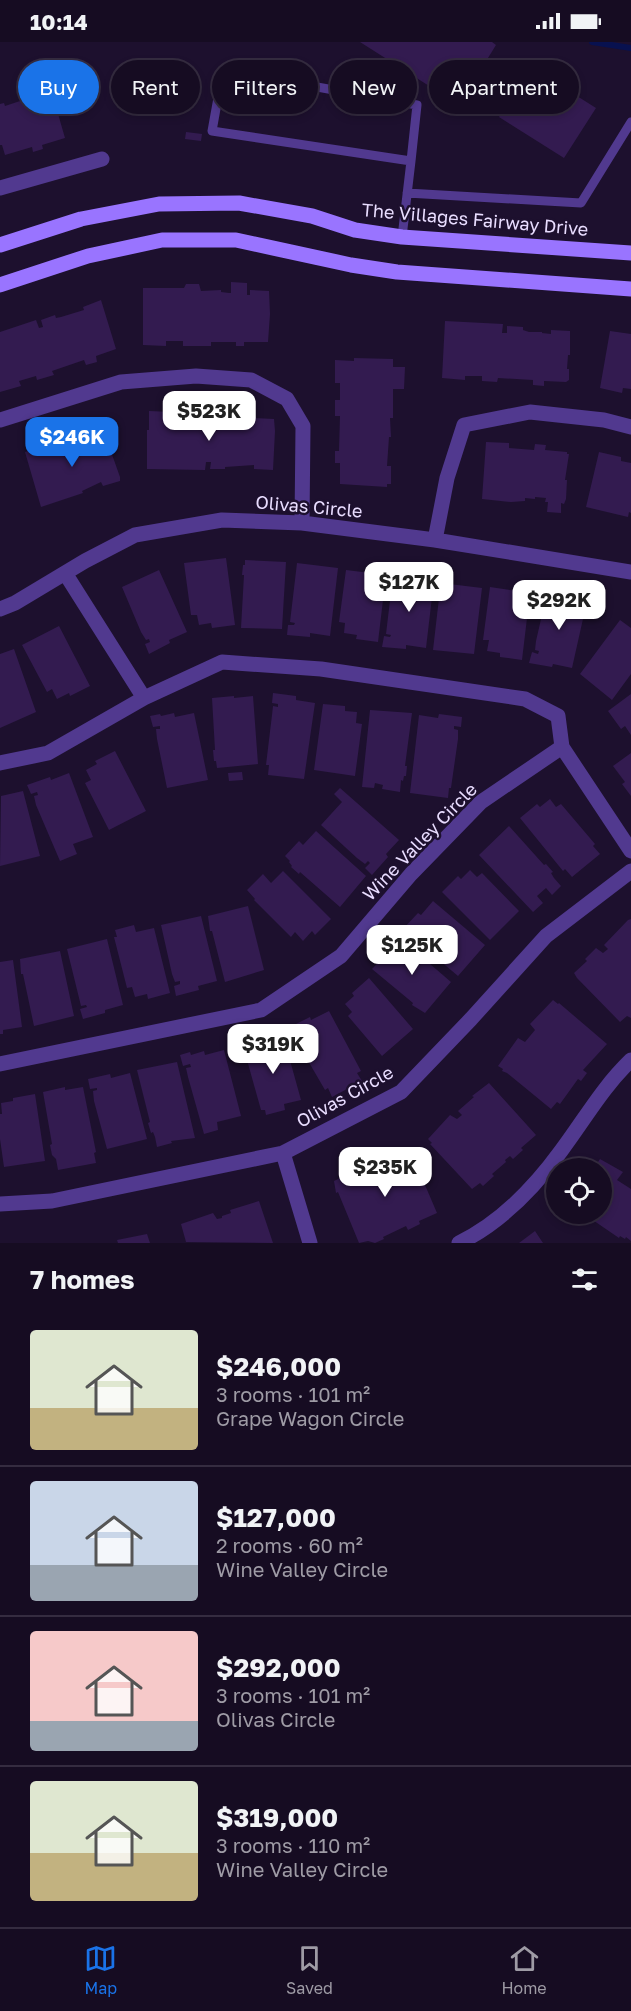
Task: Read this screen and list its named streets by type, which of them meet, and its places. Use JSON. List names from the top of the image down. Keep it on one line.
{"streets":{"street":["The Villages Fairway Drive","Olivas Circle","Wine Valley Circle"]},"page":{"status":"10:14","chip":["Buy","Rent","Filters","New","Apartment"],"price":["$523K","$246K","$127K","$292K","$125K","$319K","$235K"],"heading":"7 homes","list":[{"name":"$246,000","note":"3 rooms · 101 m² · Grape Wagon Circle"},{"name":"$127,000","note":"2 rooms · 60 m² · Wine Valley Circle"},{"name":"$292,000","note":"3 rooms · 101 m² · Olivas Circle"},{"name":"$319,000","note":"3 rooms · 110 m² · Wine Valley Circle"}],"tabs":["Map","Saved","Home"]}}
